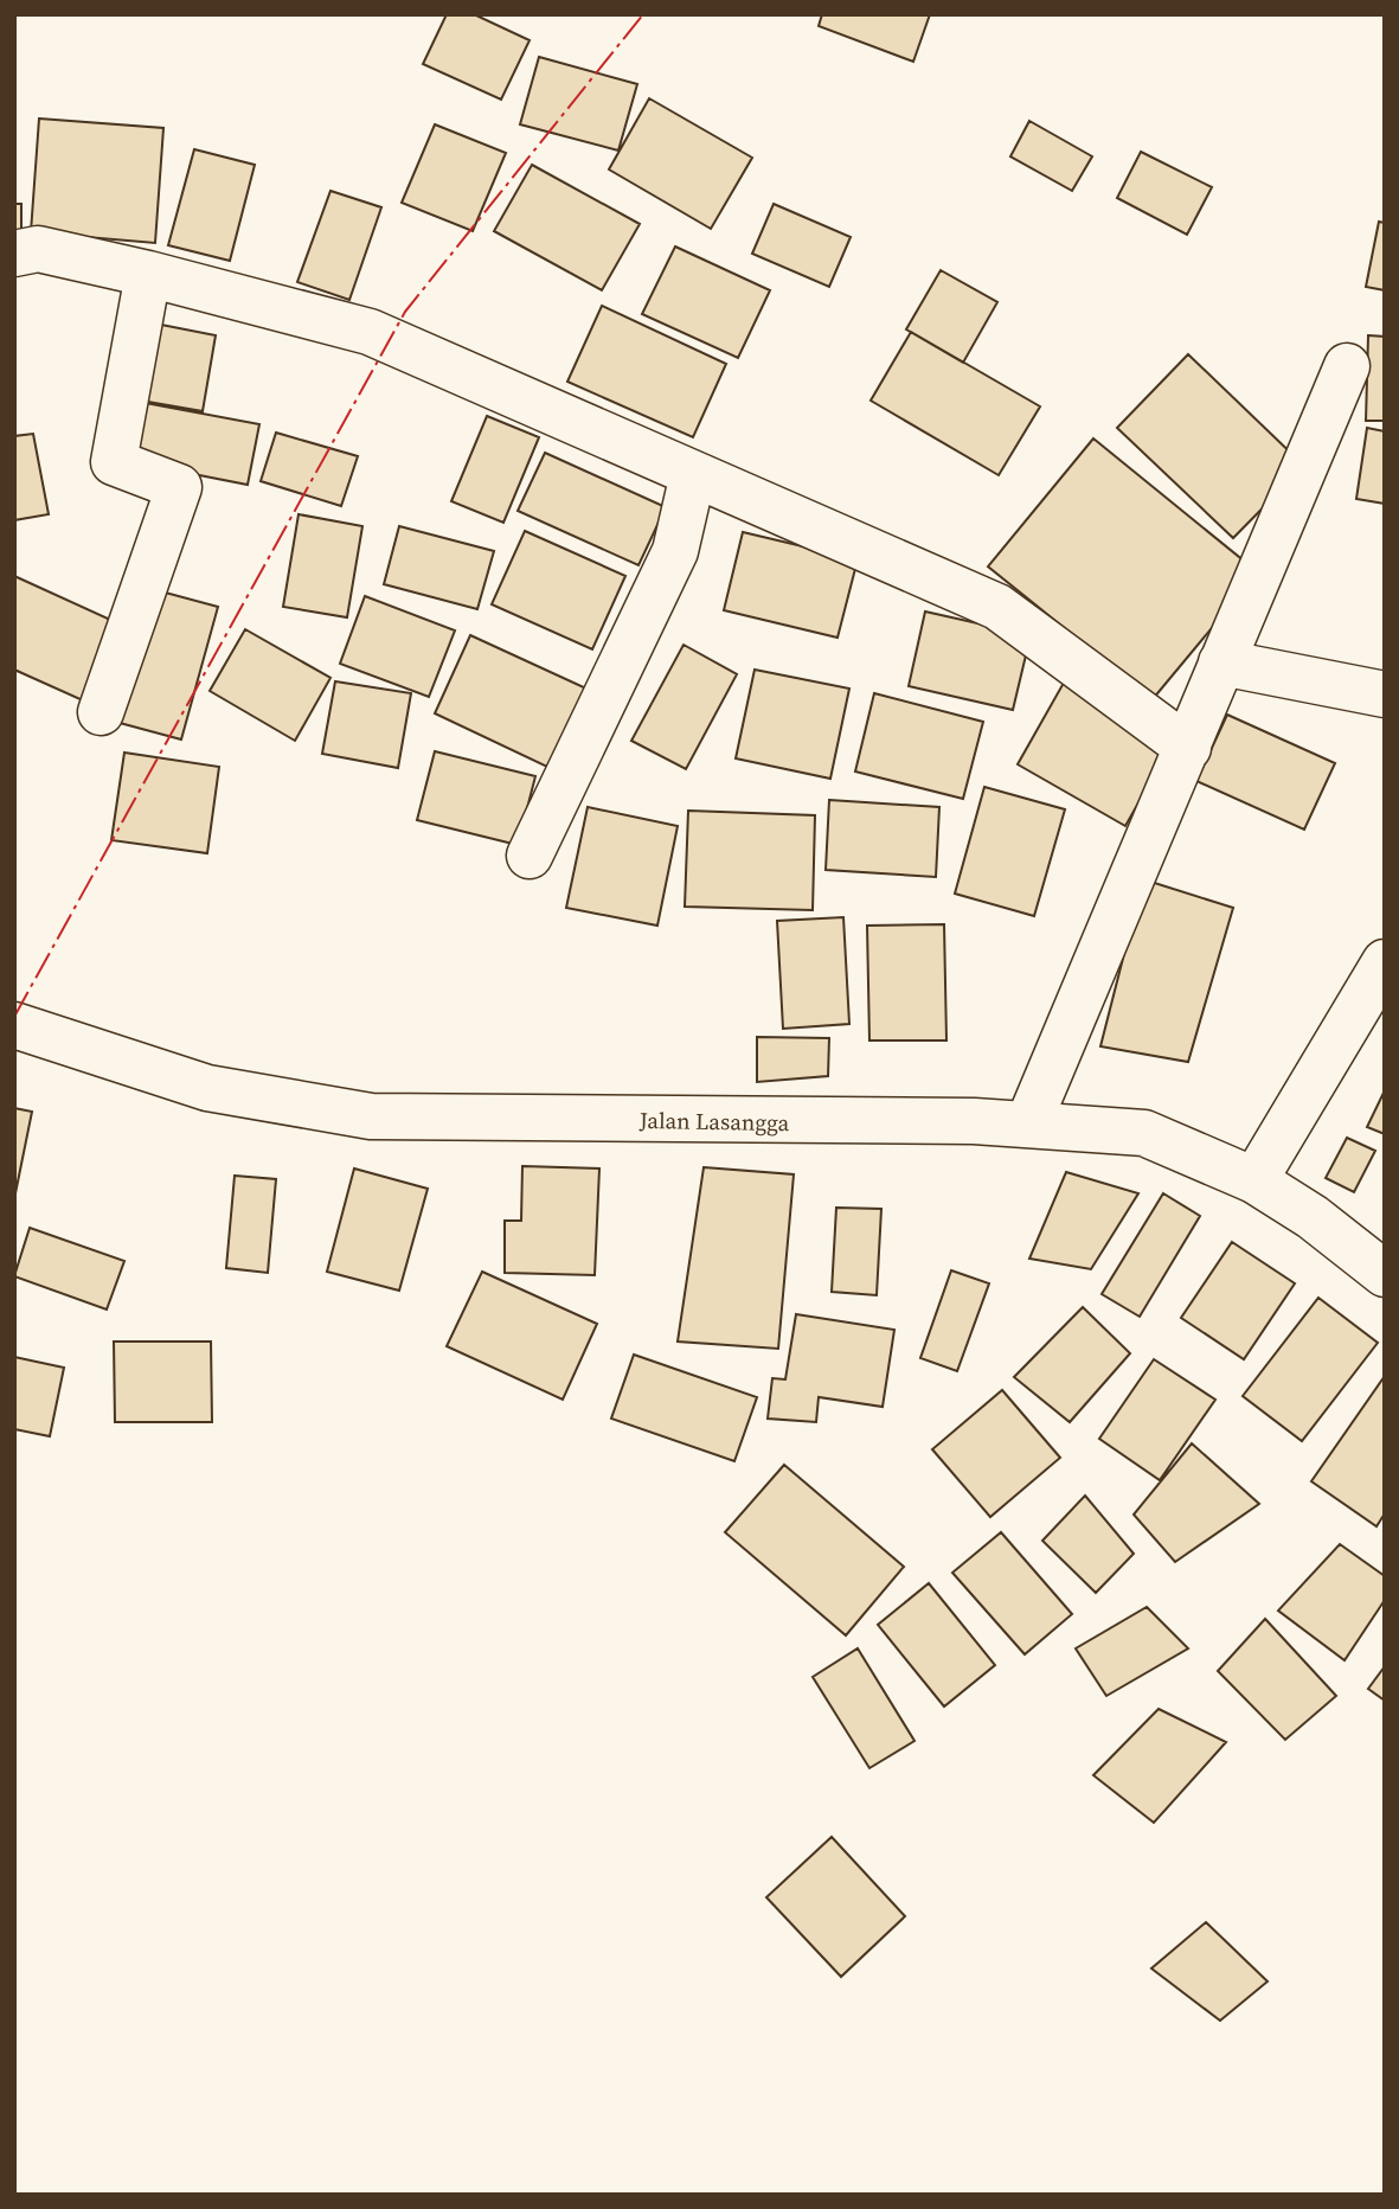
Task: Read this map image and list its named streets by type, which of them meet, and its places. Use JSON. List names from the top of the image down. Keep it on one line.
{"streets":{"street":["Jalan Lasangga"]}}
